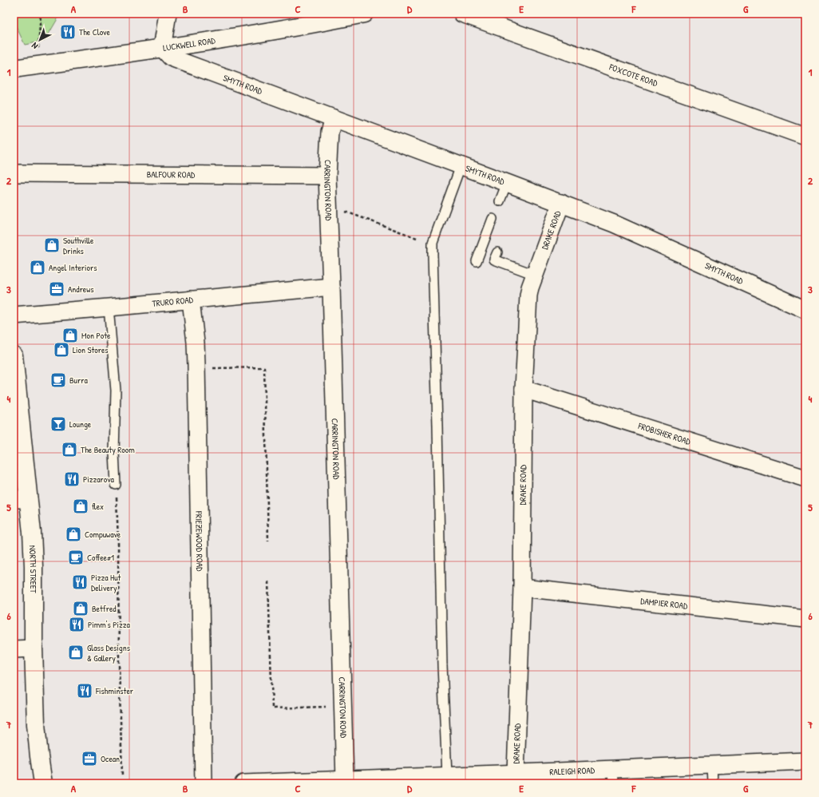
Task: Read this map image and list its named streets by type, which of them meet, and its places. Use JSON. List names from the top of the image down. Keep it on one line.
{"streets":{"main road":["LUCKWELL ROAD","NORTH STREET"],"street":["FOXCOTE ROAD","SMYTH ROAD","BALFOUR ROAD","CARRINGTON ROAD","DRAKE ROAD","TRURO ROAD","FROBISHER ROAD","FRIEZEWOOD ROAD","DAMPIER ROAD","RALEIGH ROAD"]},"crossings":[["LUCKWELL ROAD","SMYTH ROAD"],["SMYTH ROAD","CARRINGTON ROAD"],["SMYTH ROAD","DRAKE ROAD"],["BALFOUR ROAD","CARRINGTON ROAD"],["CARRINGTON ROAD","TRURO ROAD"],["CARRINGTON ROAD","RALEIGH ROAD"],["DRAKE ROAD","FROBISHER ROAD"],["DRAKE ROAD","DAMPIER ROAD"],["DRAKE ROAD","RALEIGH ROAD"],["TRURO ROAD","FRIEZEWOOD ROAD"]],"places":{"restaurant":["The Clove","Pizzarova","Pizza Hut Delivery","Pimm's Pizza","Fishminster"],"shop":["Southville Drinks","Angel Interiors","Mon Pote","Lion Stores","The Beauty Room","flex","Compuwave","Betfred","Glass Designs & Gallery"],"office":["Andrews","Ocean"],"cafe":["Burra","Coffee#1"],"bar":["Lounge"]},"north":"bottom left","grid":{"columns":["A","B","C","D","E","F","G"],"rows":["1","2","3","4","5","6","7"]}}
